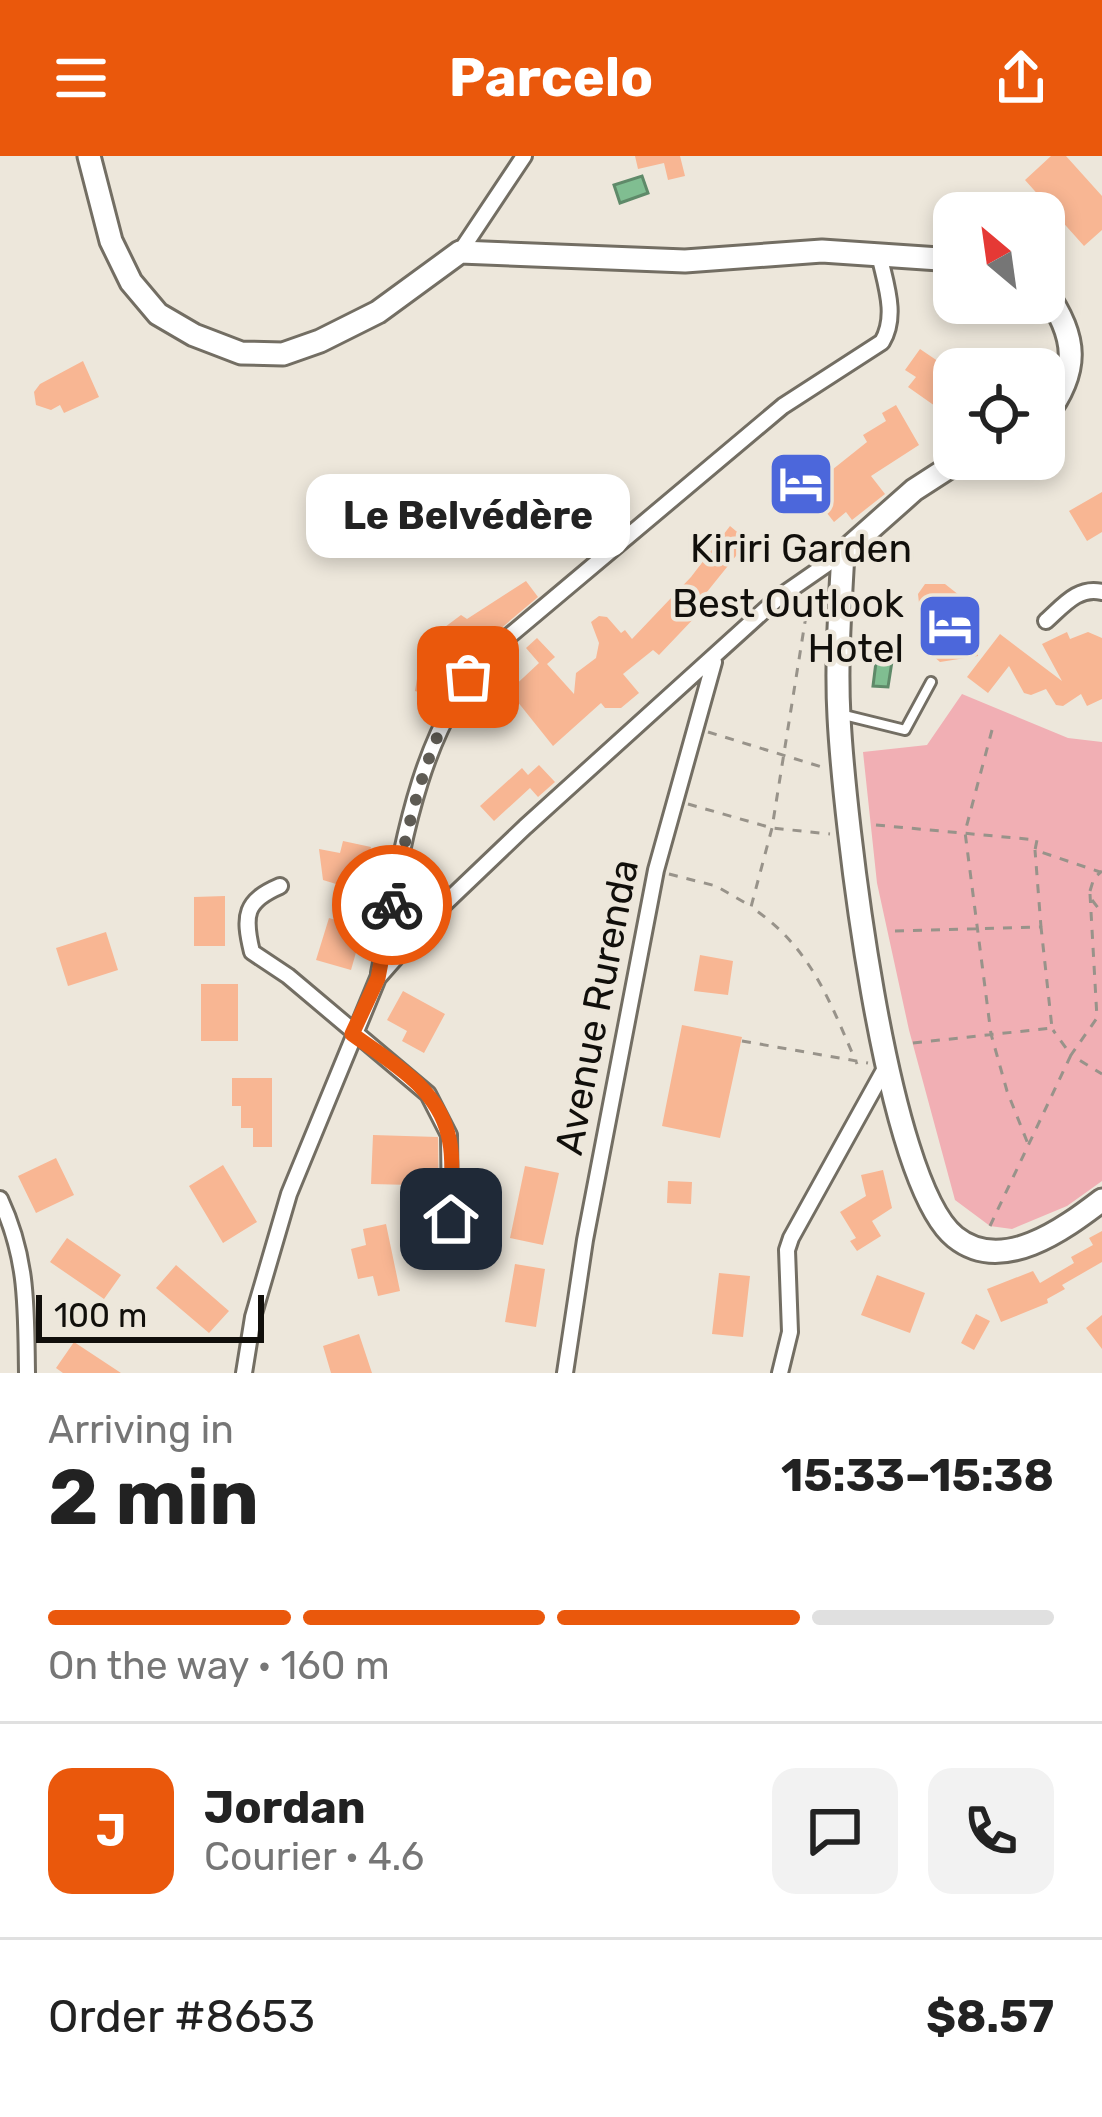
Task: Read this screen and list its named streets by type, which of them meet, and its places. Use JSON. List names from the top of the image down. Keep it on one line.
{"streets":{"street":["Avenue Rurenda"]},"places":{"hotel":["Kiriri Garden","Best Outlook Hotel"],"other":["Le Belvédère"]},"scale_bar":"100 m","north":"top left","page":{"header":"Parcelo","bubble":"Le Belvédère","scale":"100 m","heading":["2 min","Arriving in","15:33–15:38"],"panel":["Jordan","Courier · 4.6","Order #8653","$8.57"],"bar":"On the way · 160 m","round":"J"}}
